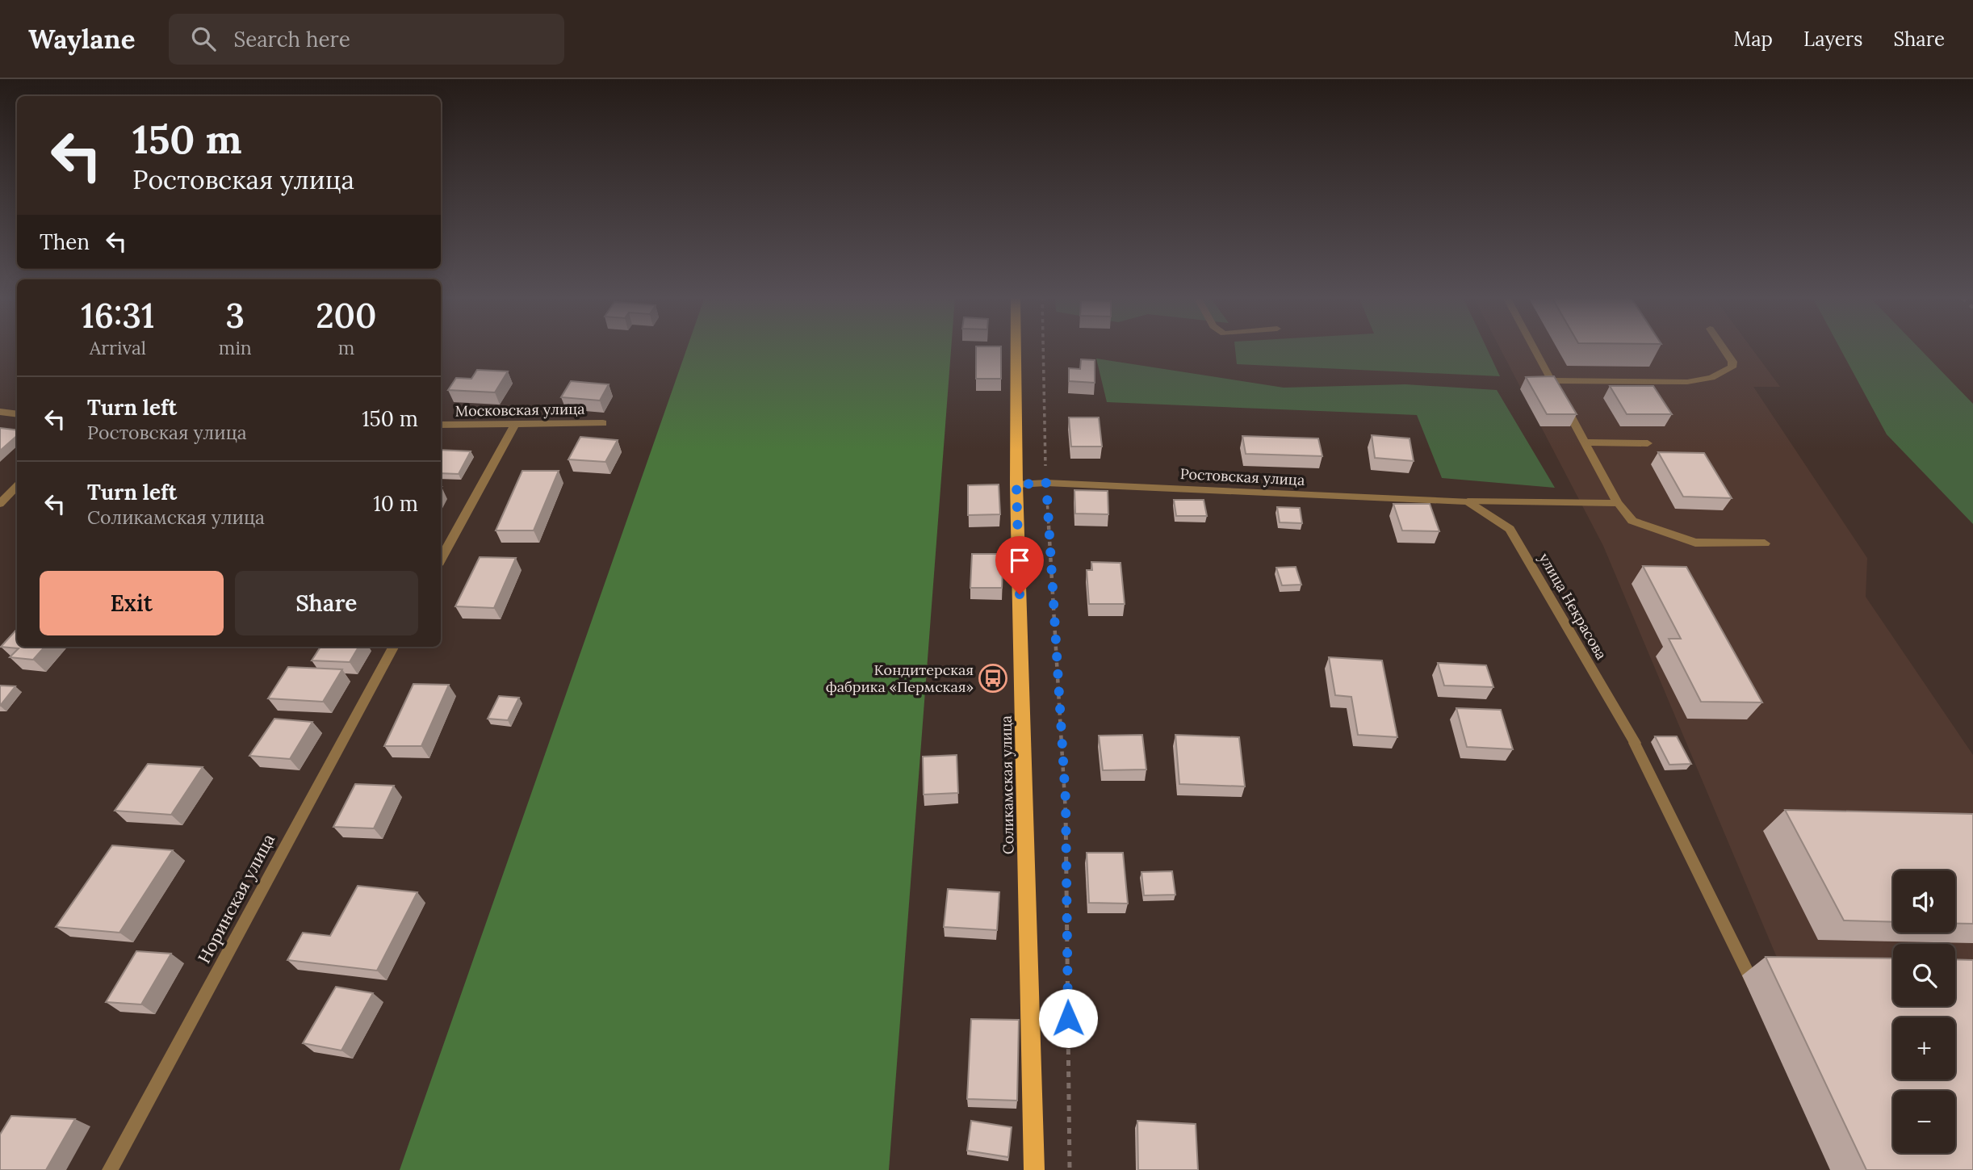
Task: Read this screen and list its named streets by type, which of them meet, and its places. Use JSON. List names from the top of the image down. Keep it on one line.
{"streets":{"main road":["Соликамская улица"],"street":["Московская улица","Ростовская улица","улица Некрасова","Норинская улица"]},"crossings":[["Ростовская улица","улица Некрасова"],["Ростовская улица","Соликамская улица"]],"places":{"bus stop":["Кондитерская фабрика «Пермская»"]},"page":{"header":"Waylane","search":"Search here","nav":["Map","Layers","Share"],"turn":["150 m","Ростовская улица"],"then":"Then","eta":["16:31","Arrival","3","min","200","m"],"list":[{"name":"Turn left","note":"Ростовская улица","value":"150 m"},{"name":"Turn left","note":"Соликамская улица","value":"10 m"}],"buttons":["Exit","Share"],"map_buttons":["+","−"]}}
